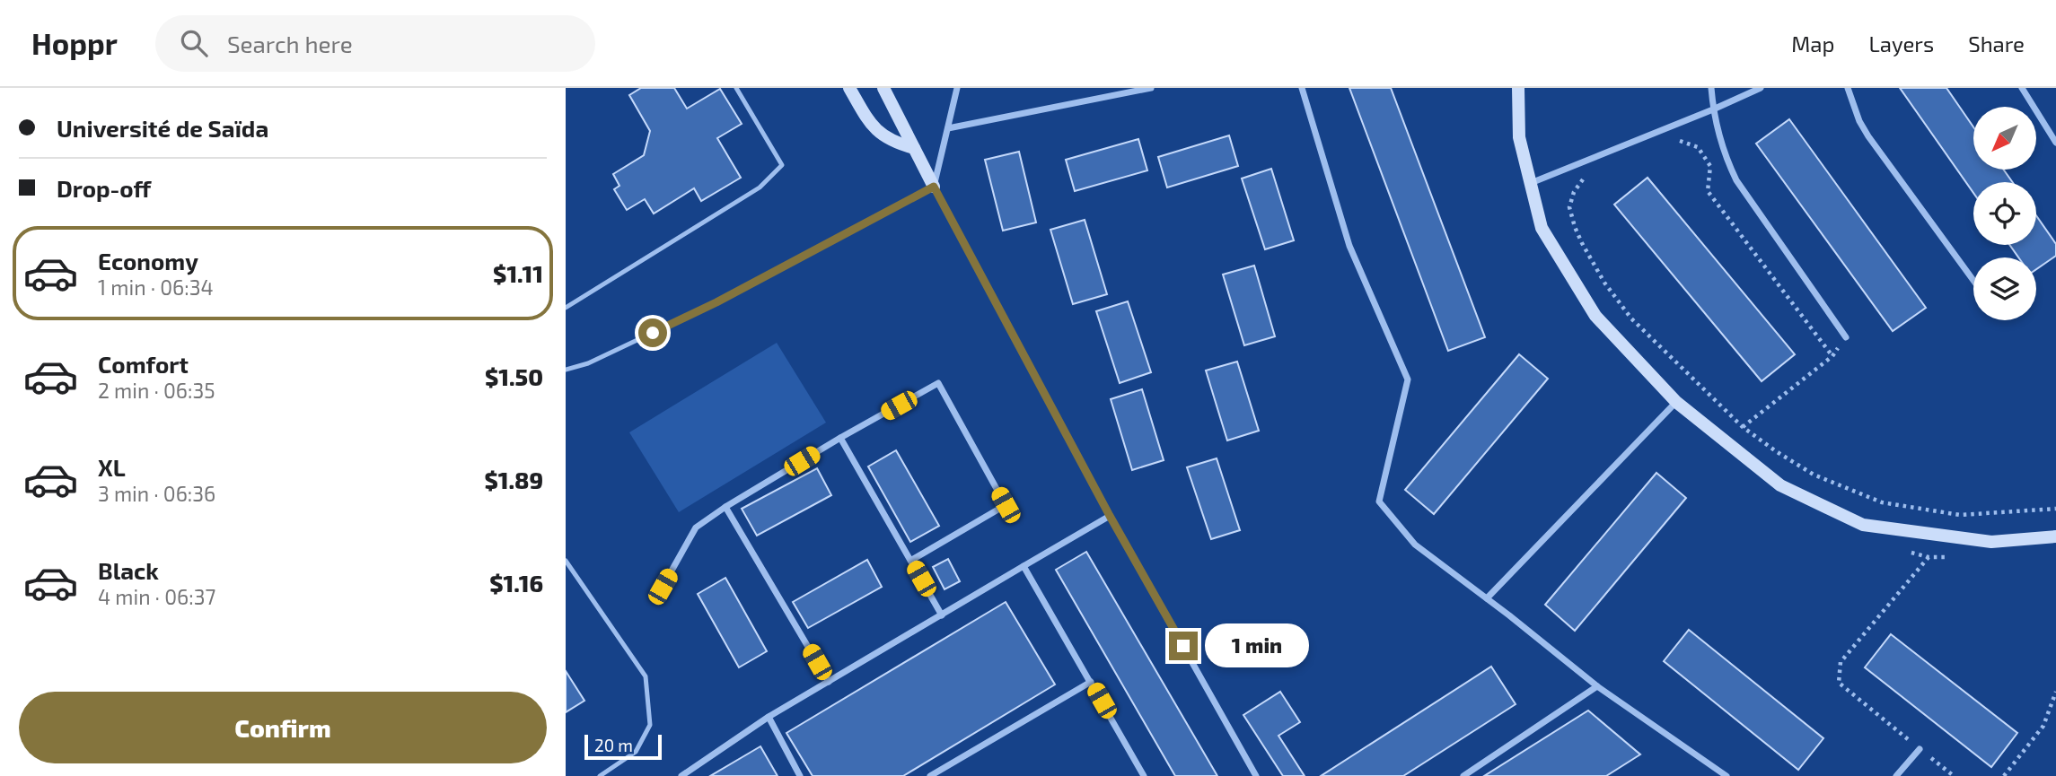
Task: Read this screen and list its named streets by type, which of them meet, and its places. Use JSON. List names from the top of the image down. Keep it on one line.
{"scale_bar":"20 m","north":"bottom left","page":{"header":"Hoppr","search":"Search here","nav":["Map","Layers","Share"],"banner":["Université de Saïda","Drop-off"],"list":[{"name":"Economy","note":"1 min · 06:34","value":"$1.11"},{"name":"Comfort","note":"2 min · 06:35","value":"$1.50"},{"name":"XL","note":"3 min · 06:36","value":"$1.89"},{"name":"Black","note":"4 min · 06:37","value":"$1.16"}],"bubble":"1 min","buttons":"Confirm","scale":"20 m"}}
